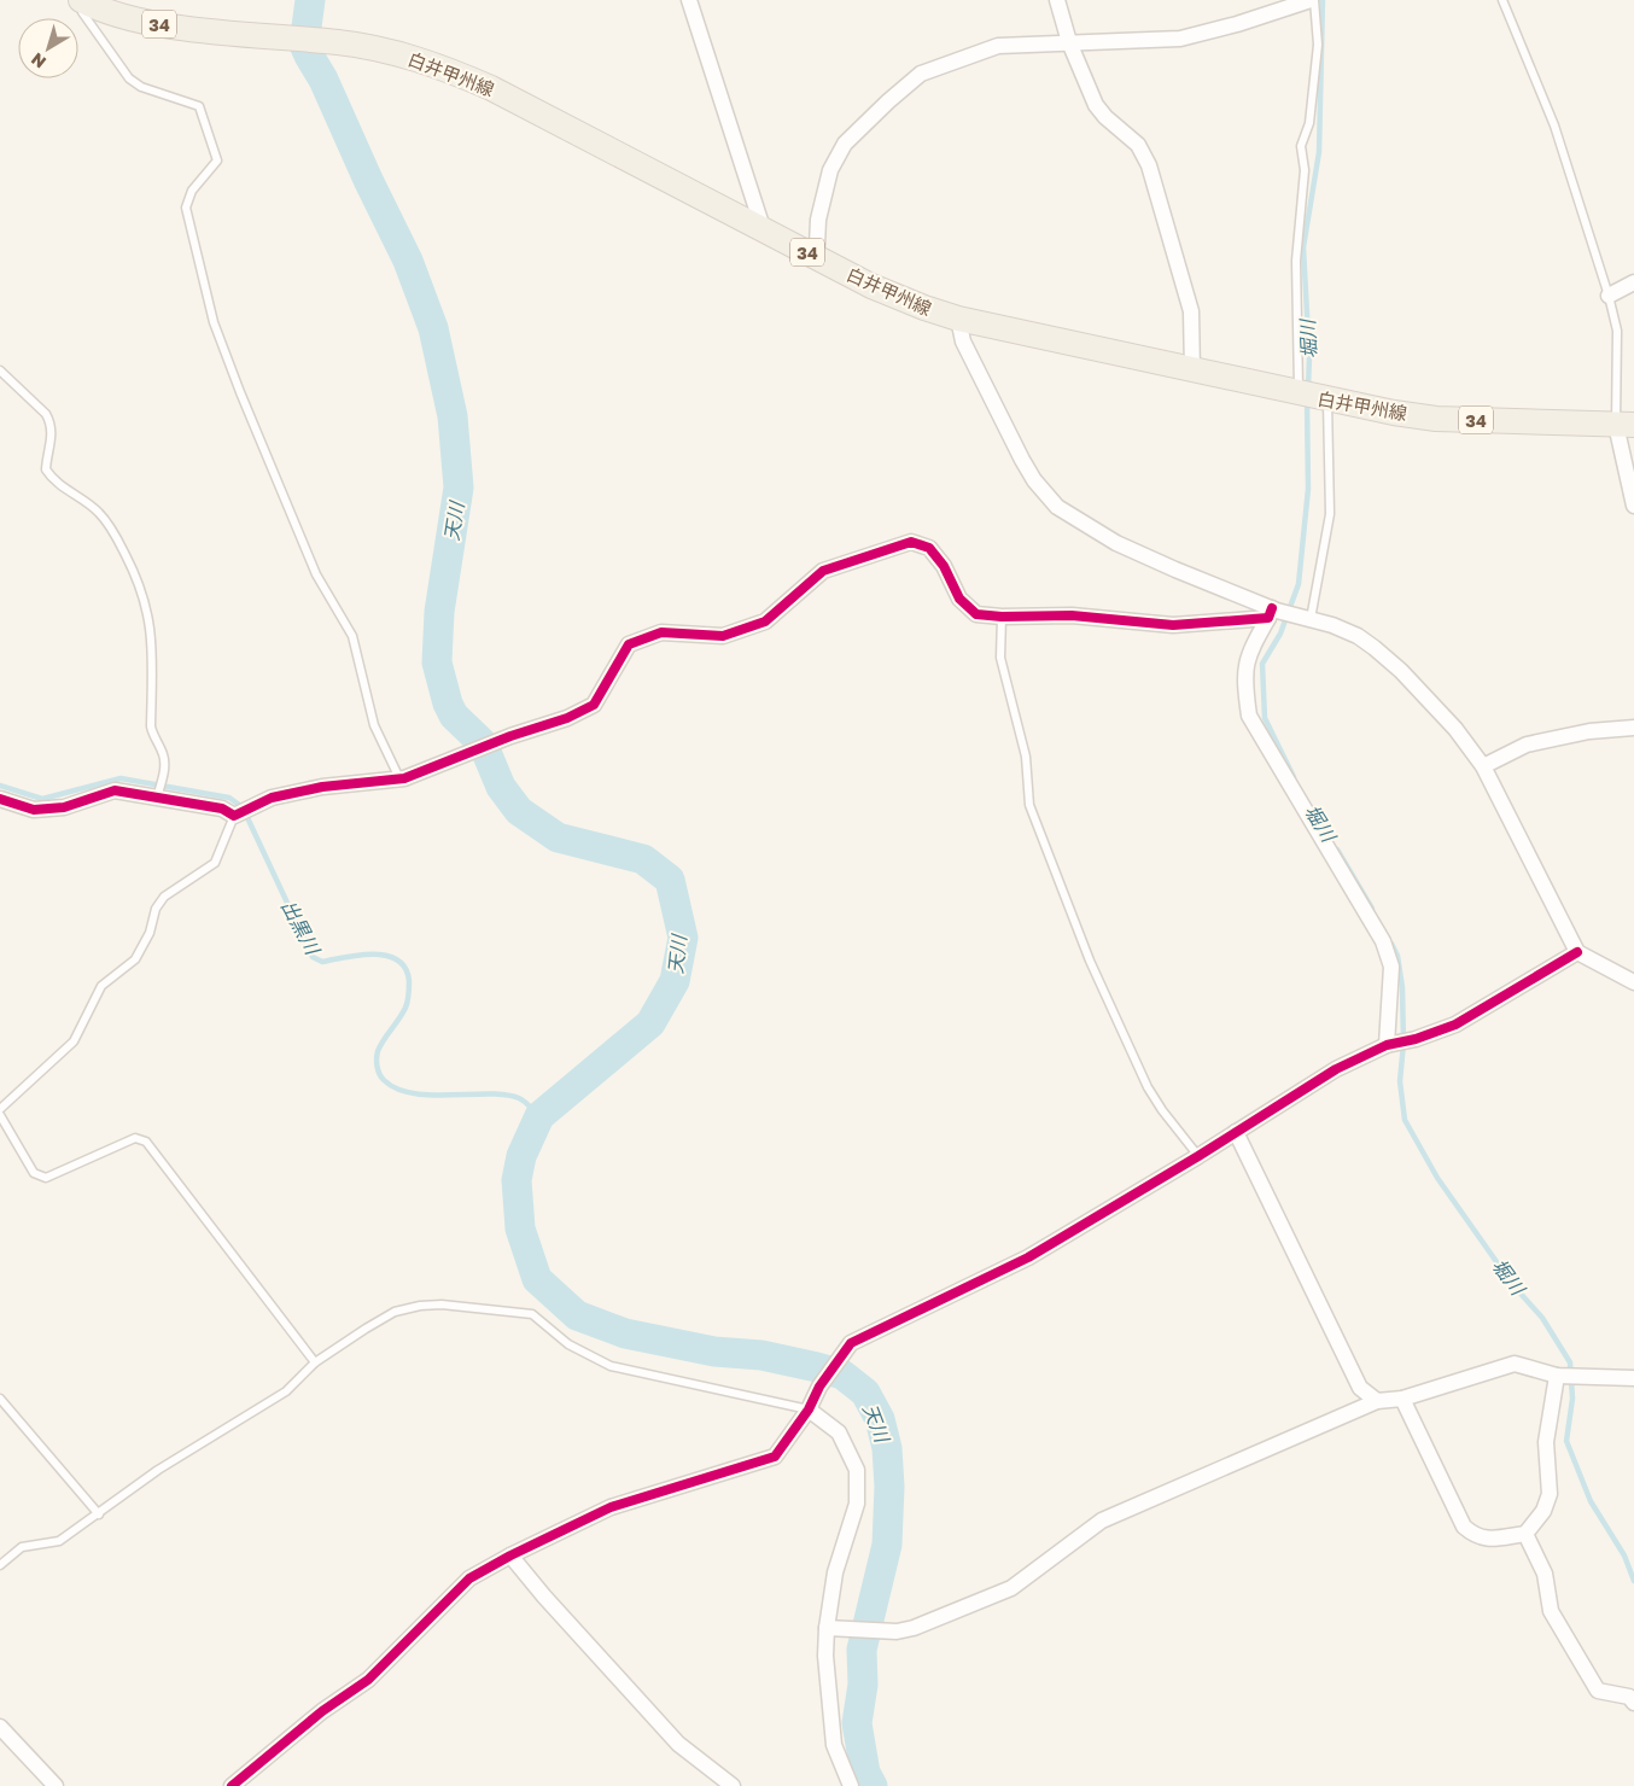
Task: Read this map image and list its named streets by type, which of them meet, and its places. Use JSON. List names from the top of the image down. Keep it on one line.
{"streets":{"main road":["34","白井甲州線"]},"water":["堀川","天川","出黒川"],"north":"bottom left"}
